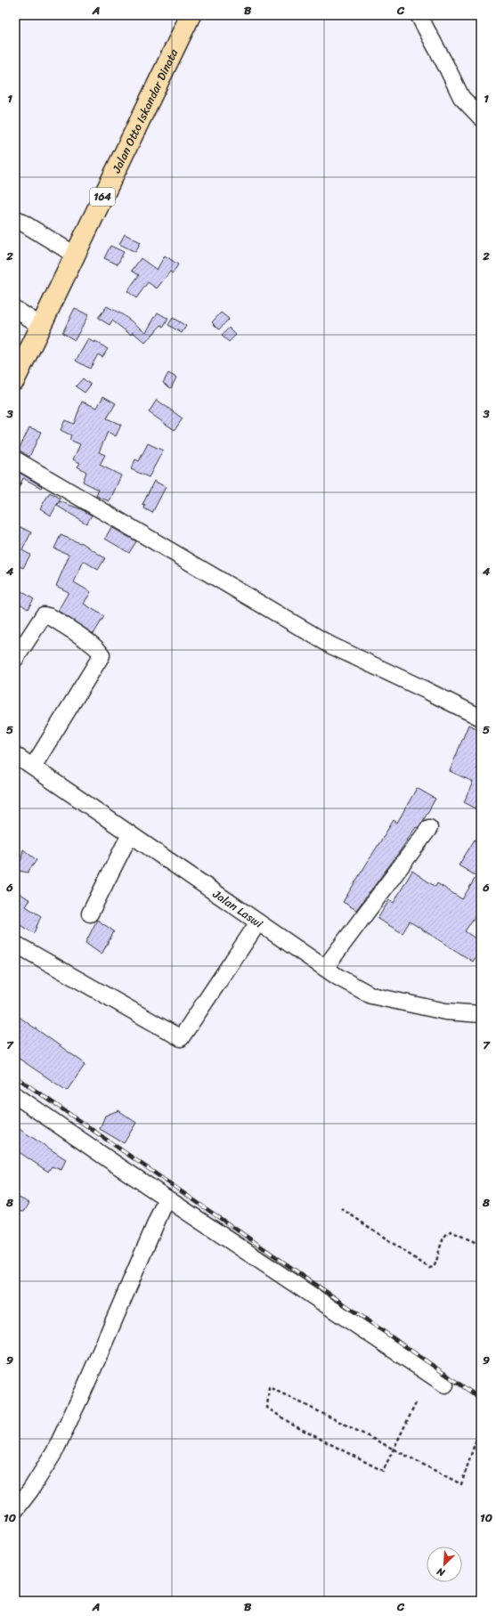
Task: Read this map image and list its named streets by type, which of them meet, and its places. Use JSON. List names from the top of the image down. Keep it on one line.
{"streets":{"main road":["Jalan Otto Iskandar Dinata","164"],"street":["Jalan Laswi"]},"north":"bottom left","grid":{"columns":["A","B","C"],"rows":["1","2","3","4","5","6","7","8","9","10"]}}
